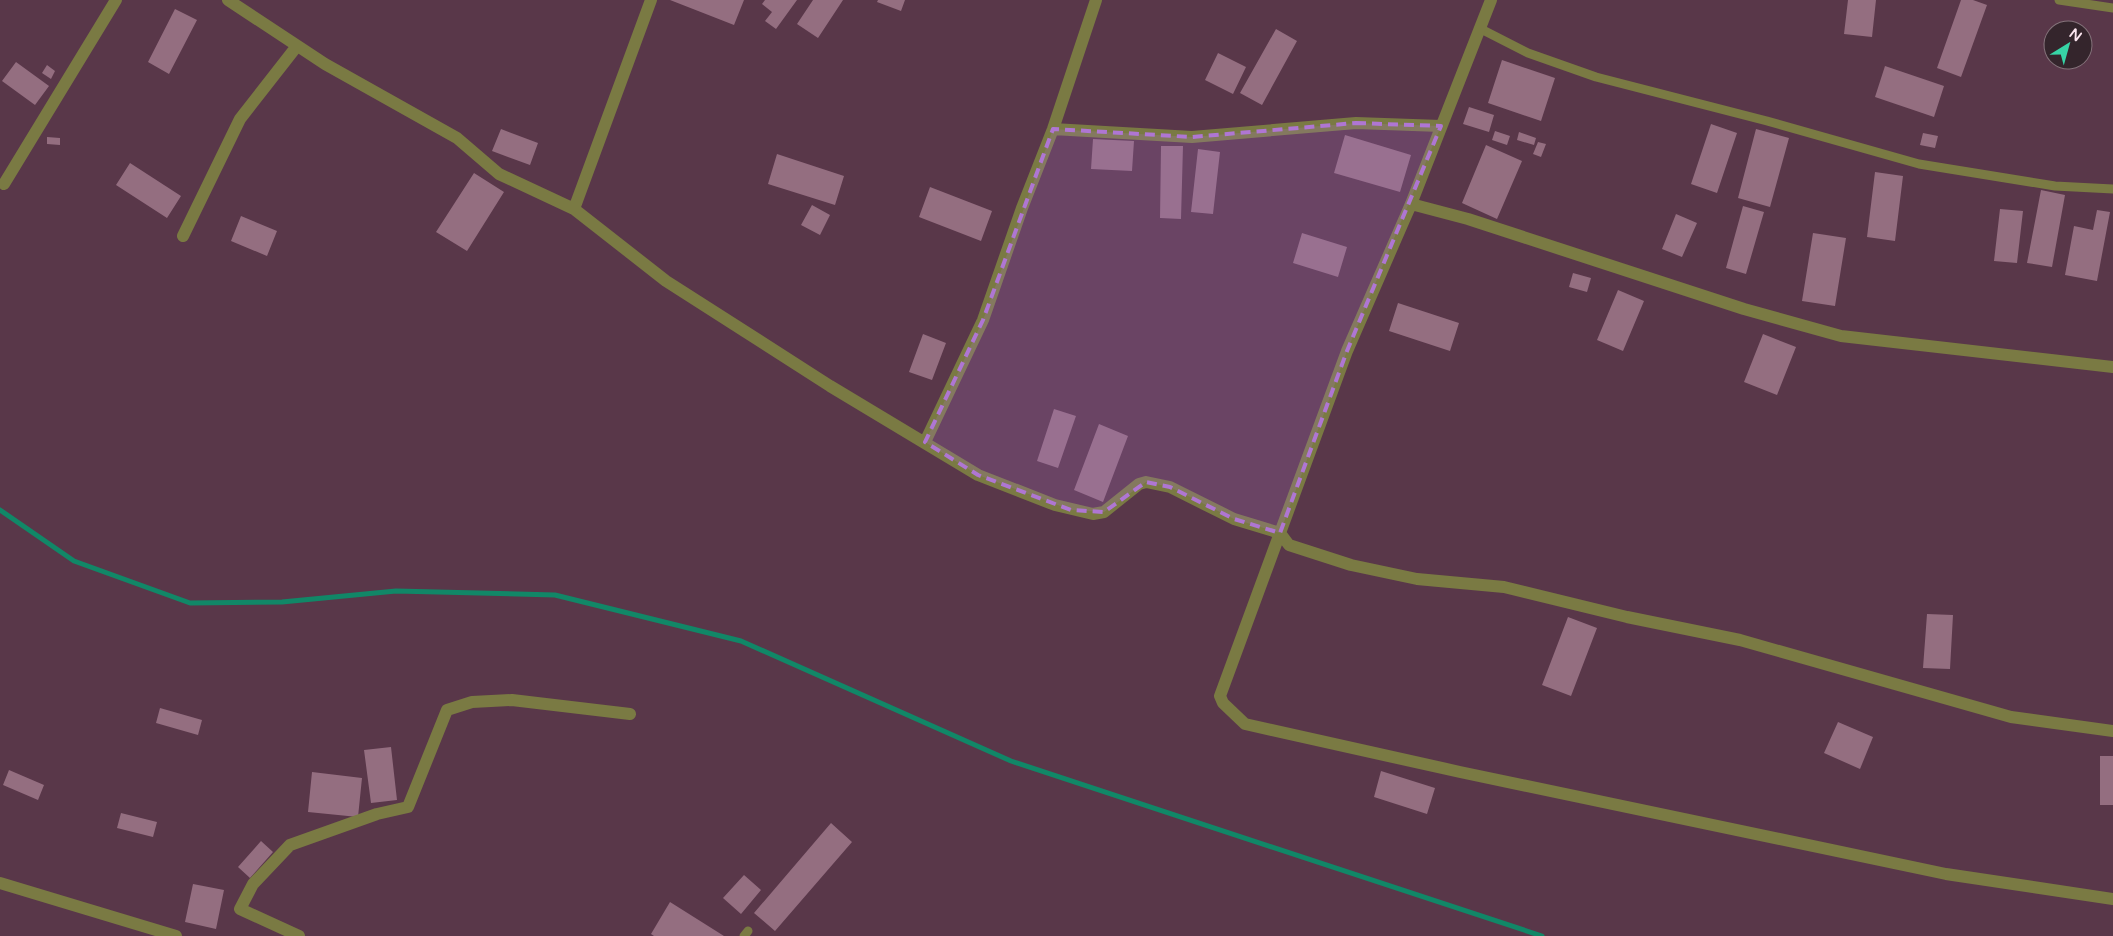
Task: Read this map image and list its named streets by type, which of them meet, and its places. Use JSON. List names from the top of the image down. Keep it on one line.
{"north":"top right"}
